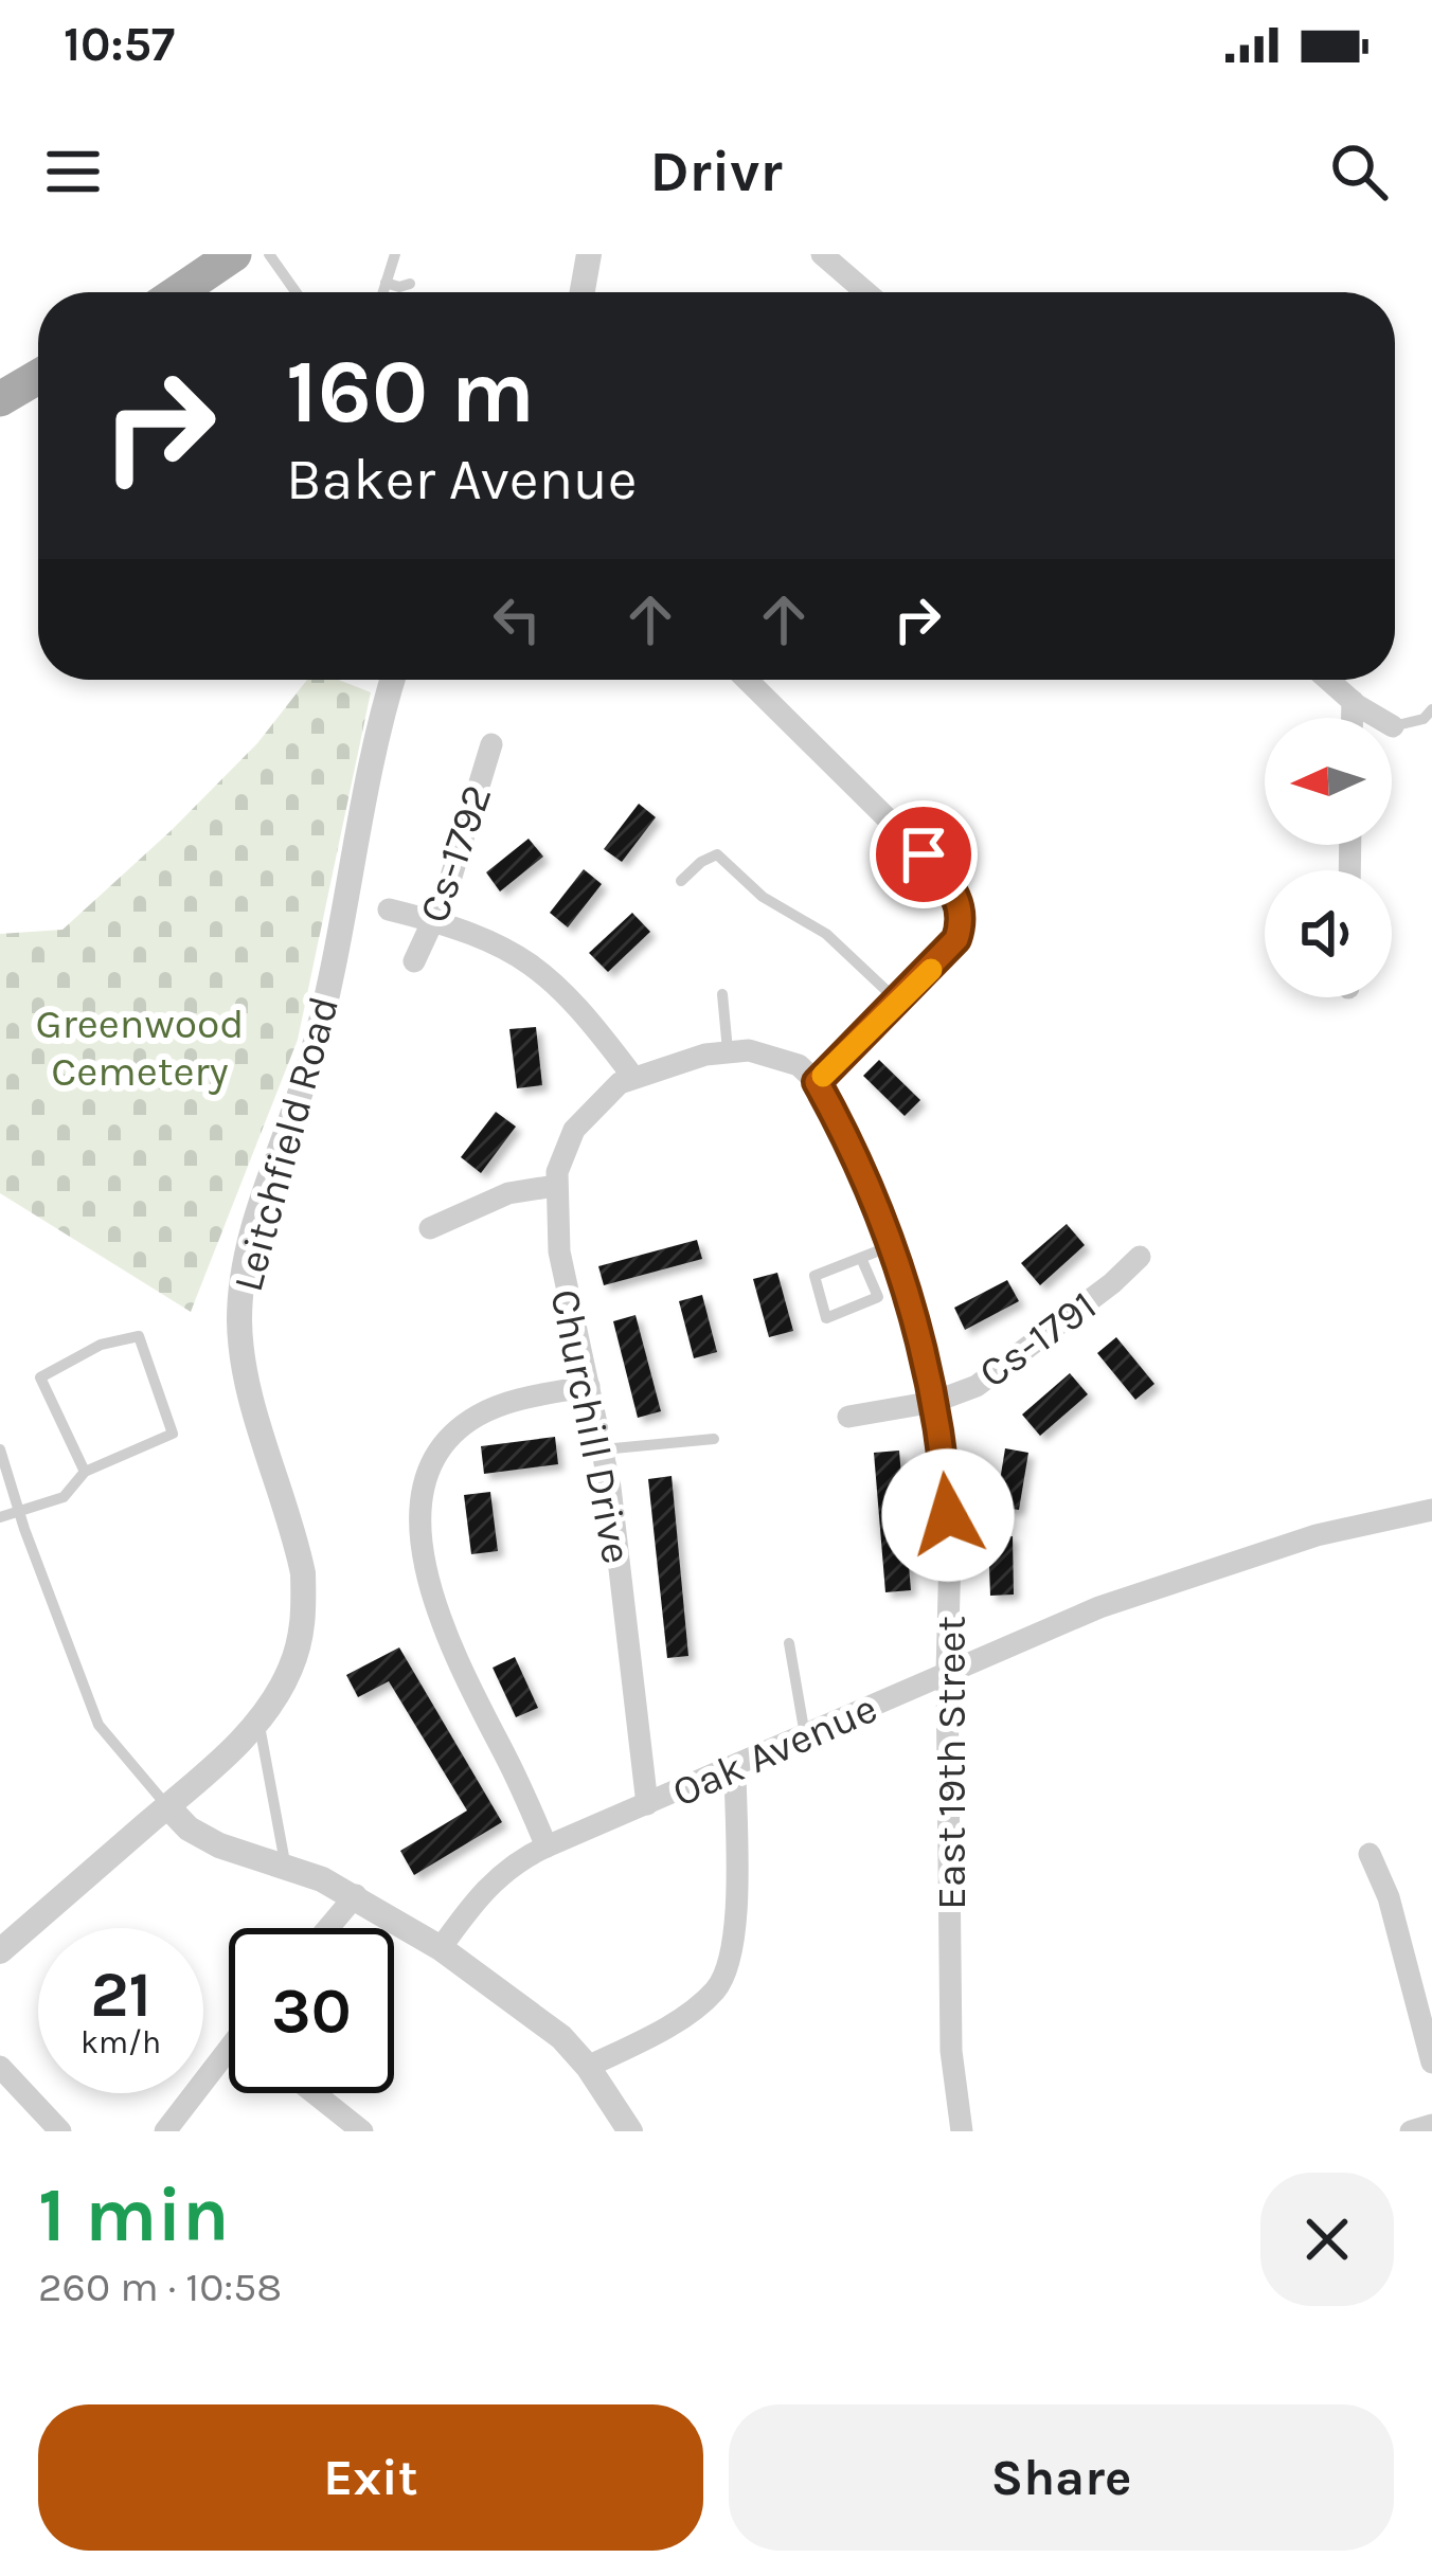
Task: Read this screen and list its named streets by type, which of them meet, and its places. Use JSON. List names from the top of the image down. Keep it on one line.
{"streets":{"street":["Cs-1792","Leitchfield Road","Cs-1791","Churchill Drive","Oak Avenue","East 19th Street"]},"crossings":[["Cs-1791","East 19th Street"],["Churchill Drive","Oak Avenue"],["Oak Avenue","East 19th Street"]],"parks":["Greenwood Cemetery"],"north":"left","page":{"status":"10:57","header":"Drivr","turn":["160 m","Baker Avenue"],"speed":"21 km/h","limit":"30","heading":["1 min","260 m · 10:58"],"buttons":["Exit","Share"]}}
